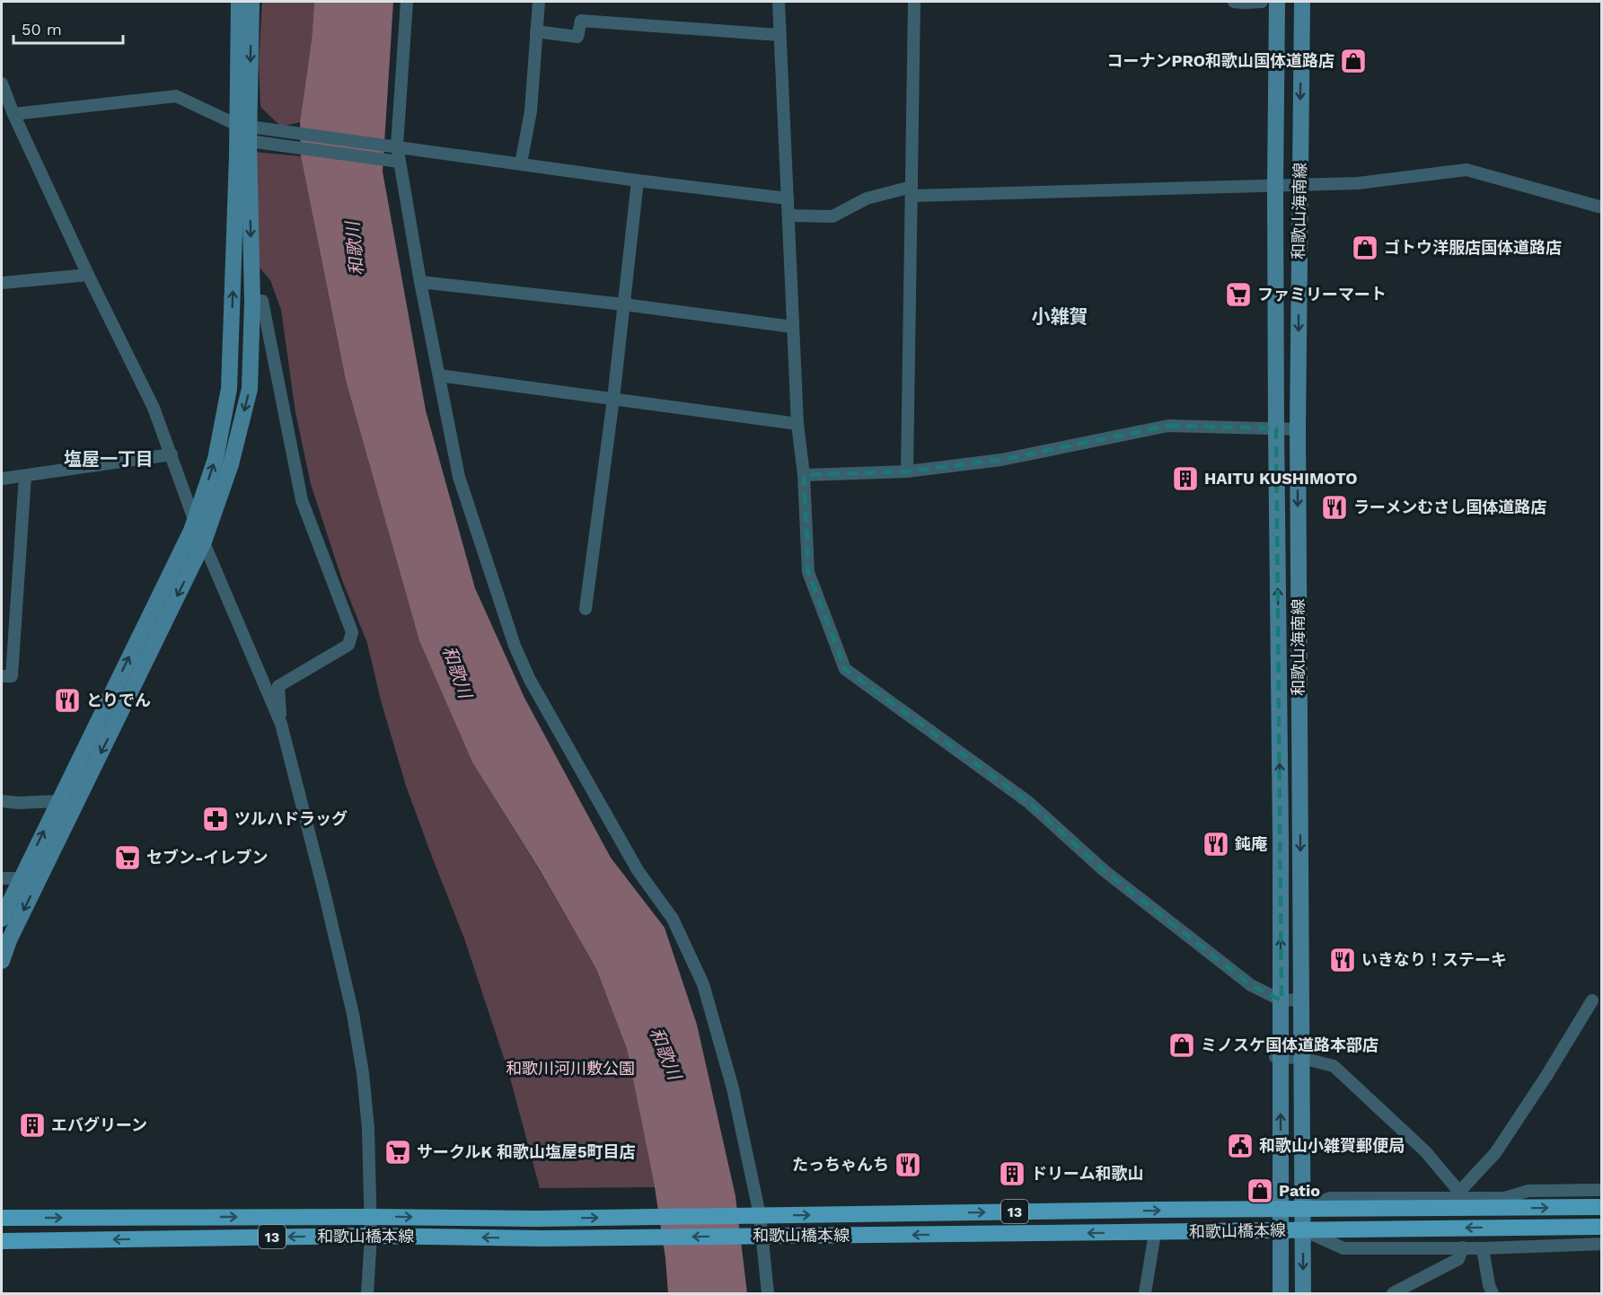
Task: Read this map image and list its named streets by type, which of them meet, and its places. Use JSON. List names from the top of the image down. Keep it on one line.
{"streets":{"main road":["和歌山海南線","13","和歌山橋本線"]},"crossings":[["和歌山海南線","和歌山橋本線"]],"districts":["小雑賀","塩屋一丁目"],"water":["和歌川"],"parks":["和歌川河川敷公園"],"places":{"shop":["コーナンPRO和歌山国体道路店","ゴトウ洋服店国体道路店","ミノスケ国体道路本部店","Patio"],"supermarket":["ファミリーマート","セブン-イレブン","サークルK 和歌山塩屋5町目店"],"building":["HAITU KUSHIMOTO","エバグリーン","ドリーム和歌山"],"restaurant":["ラーメンむさし国体道路店","とりでん","鈍庵","いきなり！ステーキ","たっちゃんち"],"pharmacy":["ツルハドラッグ"],"public building":["和歌山小雑賀郵便局"]},"scale_bar":"50 m"}
